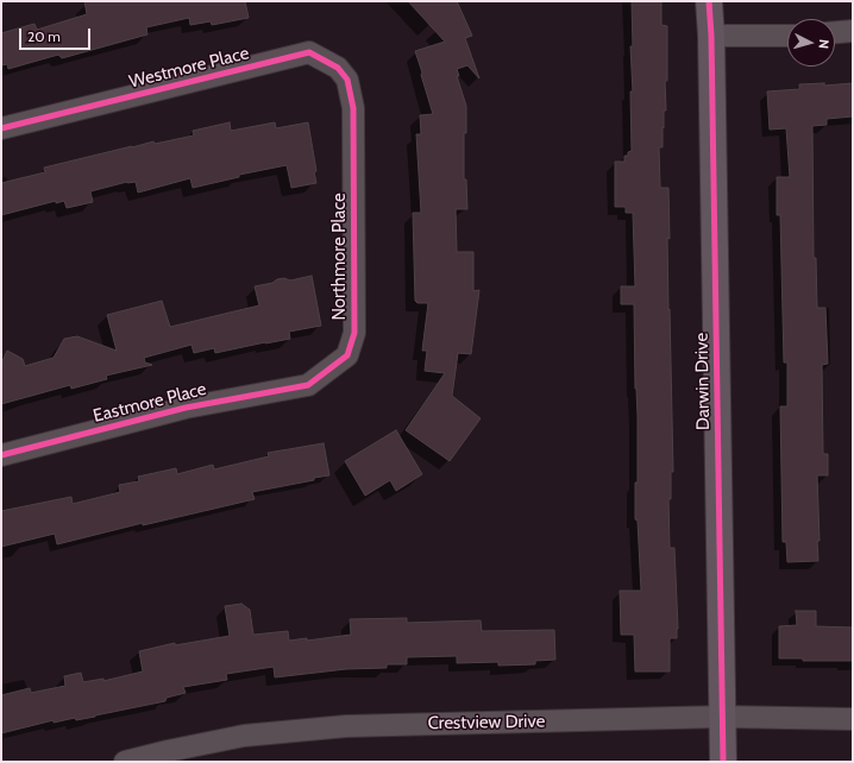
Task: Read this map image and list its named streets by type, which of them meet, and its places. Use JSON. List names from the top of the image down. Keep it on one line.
{"streets":{"street":["Westmore Place","Northmore Place","Darwin Drive","Eastmore Place","Crestview Drive"]},"crossings":[["Westmore Place","Northmore Place"],["Northmore Place","Eastmore Place"],["Darwin Drive","Crestview Drive"]],"scale_bar":"20 m","north":"right"}
